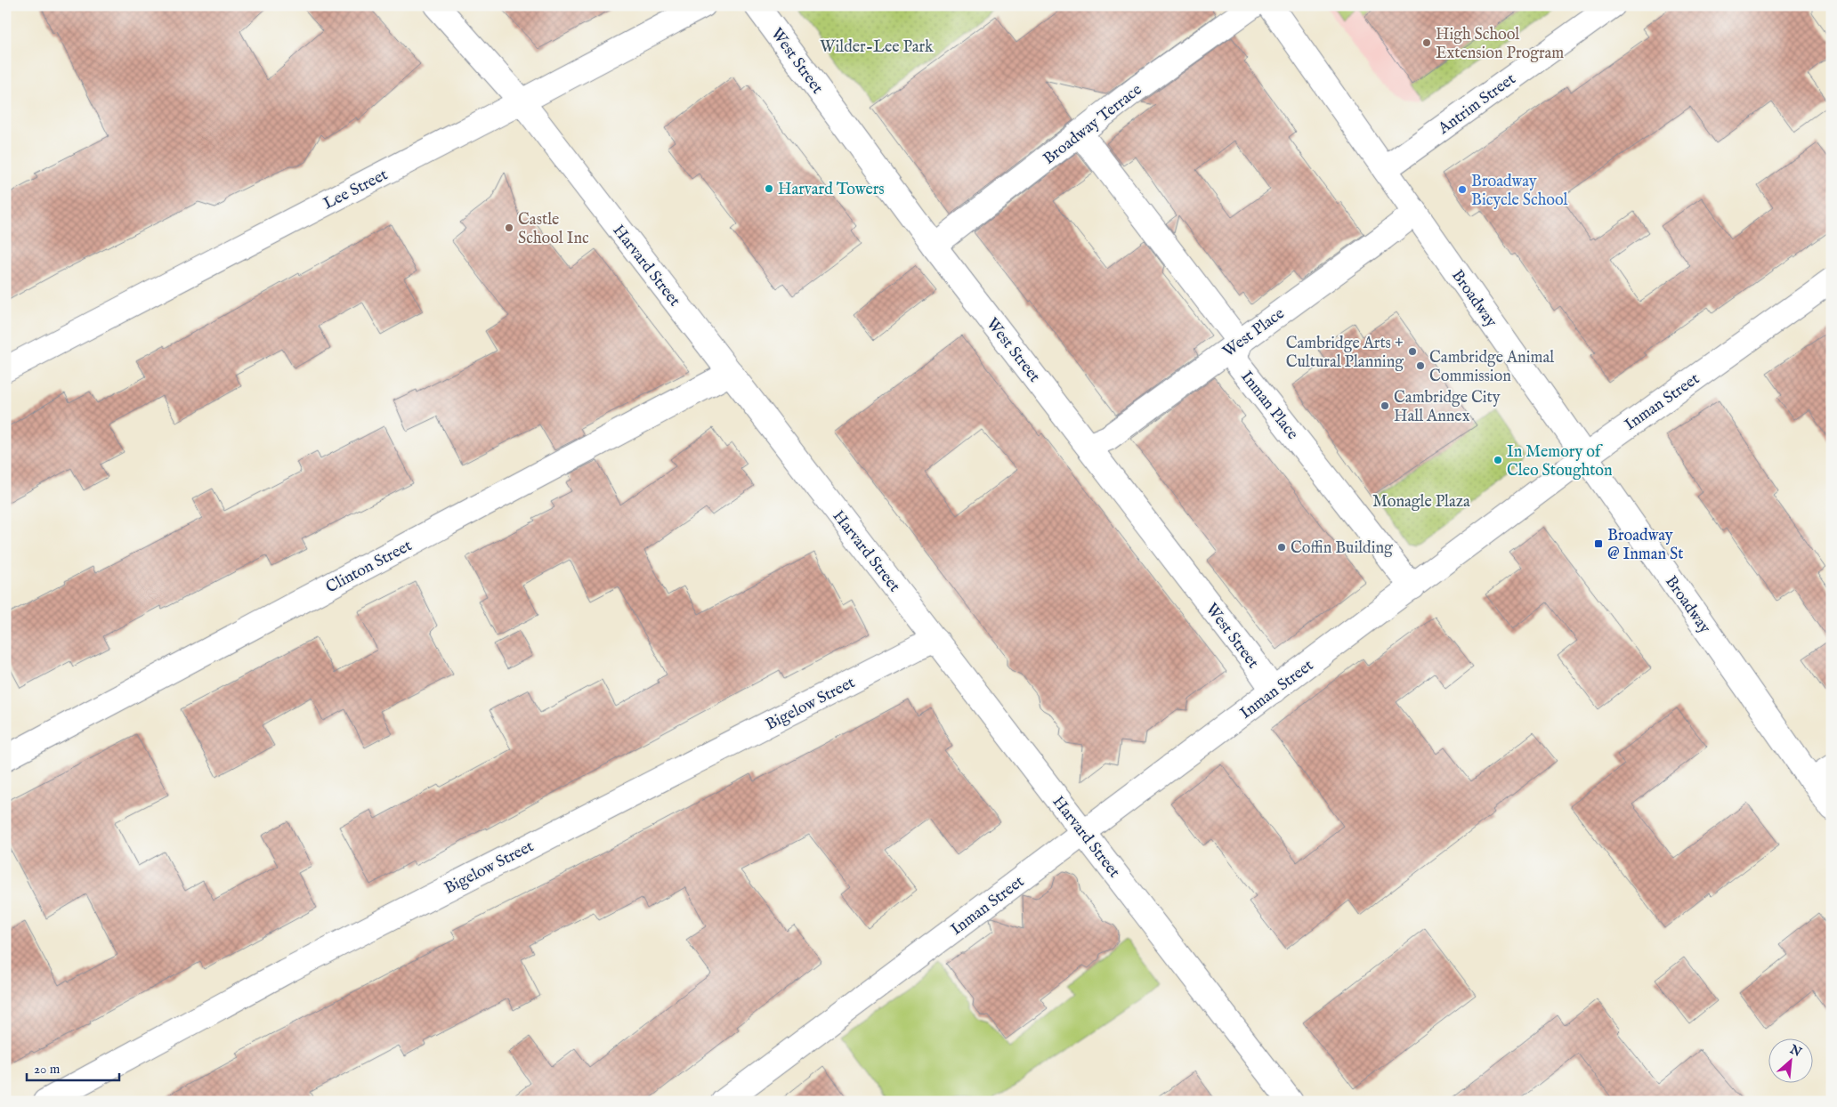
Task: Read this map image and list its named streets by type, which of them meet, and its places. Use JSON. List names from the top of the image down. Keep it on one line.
{"streets":{"street":["West Street","Antrim Street","Broadway Terrace","Lee Street","Harvard Street","Broadway","West Place","Inman Street","Inman Place","Clinton Street","Bigelow Street"]},"crossings":[["West Street","Broadway Terrace"],["West Street","West Place"],["West Street","Inman Street"],["Antrim Street","Broadway"],["Lee Street","Harvard Street"],["Harvard Street","Inman Street"],["Harvard Street","Clinton Street"],["Harvard Street","Bigelow Street"],["Broadway","West Place"],["Broadway","Inman Street"],["West Place","Inman Place"],["Inman Street","Inman Place"]],"parks":["Wilder-Lee Park","Monagle Plaza"],"places":{"other":["High School Extension Program","Harvard Towers","Broadway Bicycle School","Castle School Inc","Cambridge Arts + Cultural Planning","Cambridge Animal Commission","Cambridge City Hall Annex","In Memory of Cleo Stoughton","Coffin Building"],"transit":["Broadway @ Inman St"]},"scale_bar":"20 m","north":"top right"}
